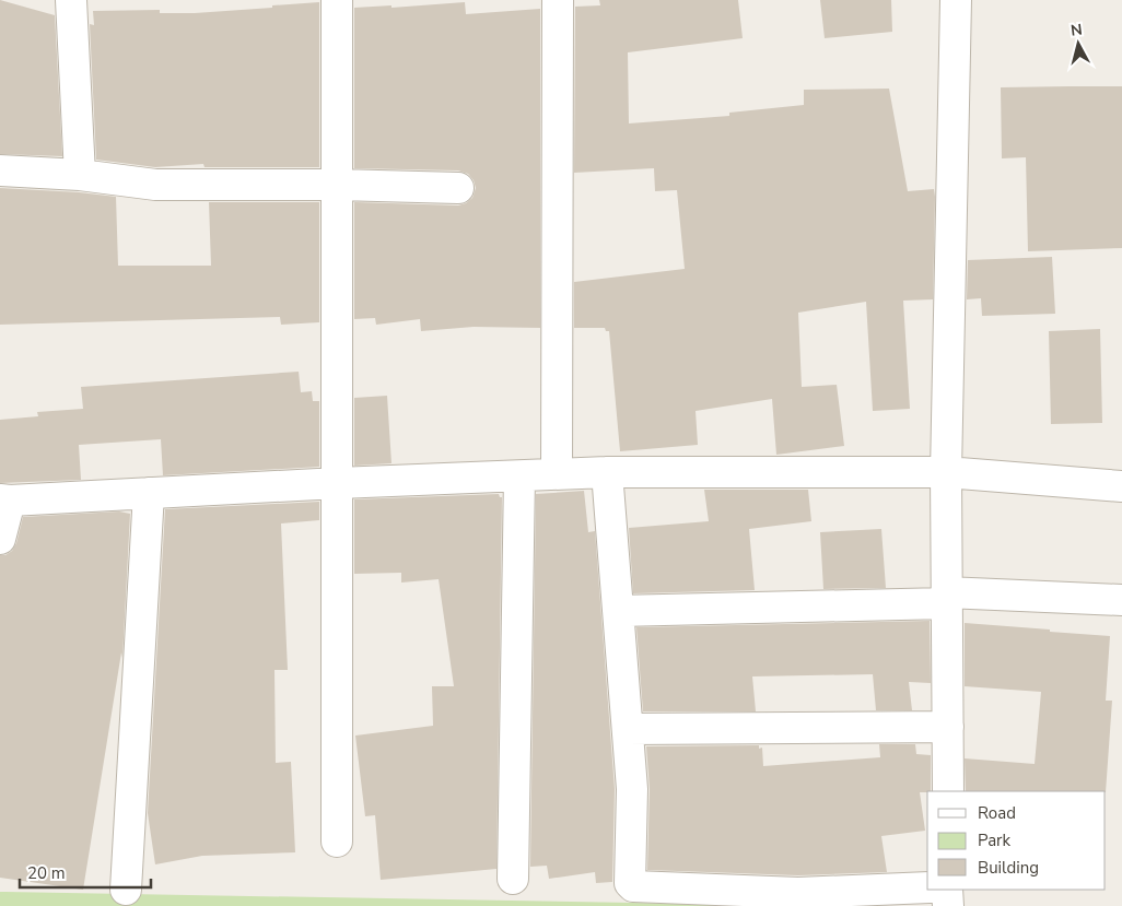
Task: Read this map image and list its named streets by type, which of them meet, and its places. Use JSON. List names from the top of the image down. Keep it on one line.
{"legend":["Road","Park","Building"],"scale_bar":"20 m","north":"top"}
